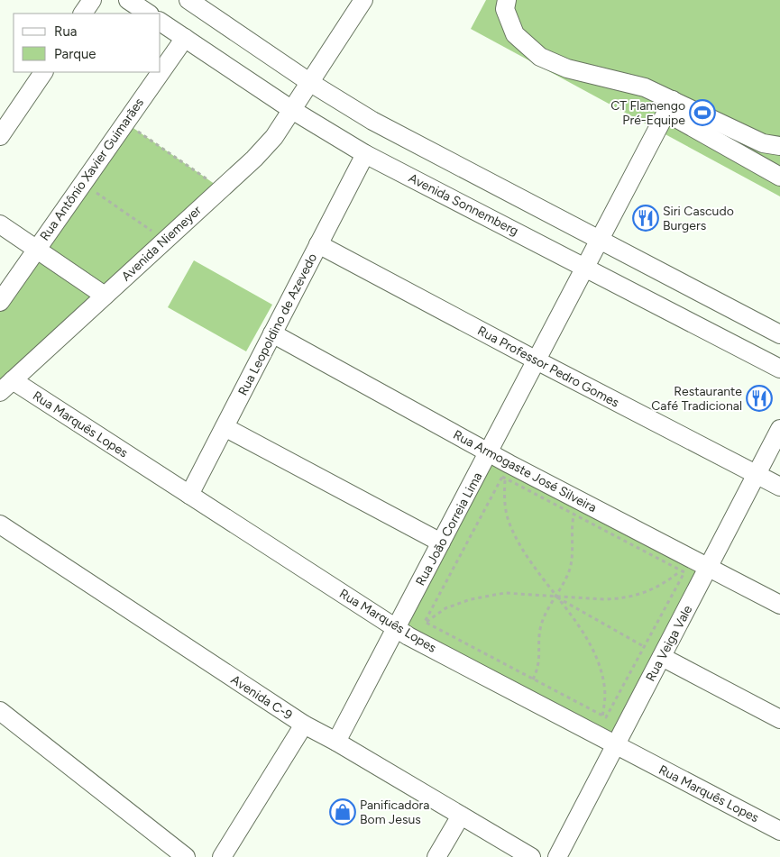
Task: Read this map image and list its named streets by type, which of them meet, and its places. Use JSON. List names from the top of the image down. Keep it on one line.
{"streets":{"street":["Rua Antônio Xavier Guimarães","Avenida Sonnemberg","Avenida Niemeyer","Rua Leopoldino de Azevedo","Rua Professor Pedro Gomes","Rua Marquês Lopes","Rua Armogaste José Silveira","Rua João Correia Lima","Rua Veiga Vale","Avenida C-9"]},"crossings":[["Rua Antônio Xavier Guimarães","Avenida Sonnemberg"],["Avenida Sonnemberg","Avenida Niemeyer"],["Avenida Sonnemberg","Rua Leopoldino de Azevedo"],["Avenida Sonnemberg","Rua João Correia Lima"],["Avenida Niemeyer","Rua Marquês Lopes"],["Rua Leopoldino de Azevedo","Rua Professor Pedro Gomes"],["Rua Leopoldino de Azevedo","Rua Marquês Lopes"],["Rua Leopoldino de Azevedo","Rua Armogaste José Silveira"],["Rua Professor Pedro Gomes","Rua João Correia Lima"],["Rua Professor Pedro Gomes","Rua Veiga Vale"],["Rua Marquês Lopes","Rua João Correia Lima"],["Rua Marquês Lopes","Rua Veiga Vale"],["Rua Armogaste José Silveira","Rua João Correia Lima"],["Rua Armogaste José Silveira","Rua Veiga Vale"],["Rua João Correia Lima","Avenida C-9"]],"places":{"sports":["CT Flamengo Pré-Equipe"],"restaurant":["Siri Cascudo Burgers","Restaurante Café Tradicional"],"shop":["Panificadora Bom Jesus"]},"legend":["Rua","Parque"]}
